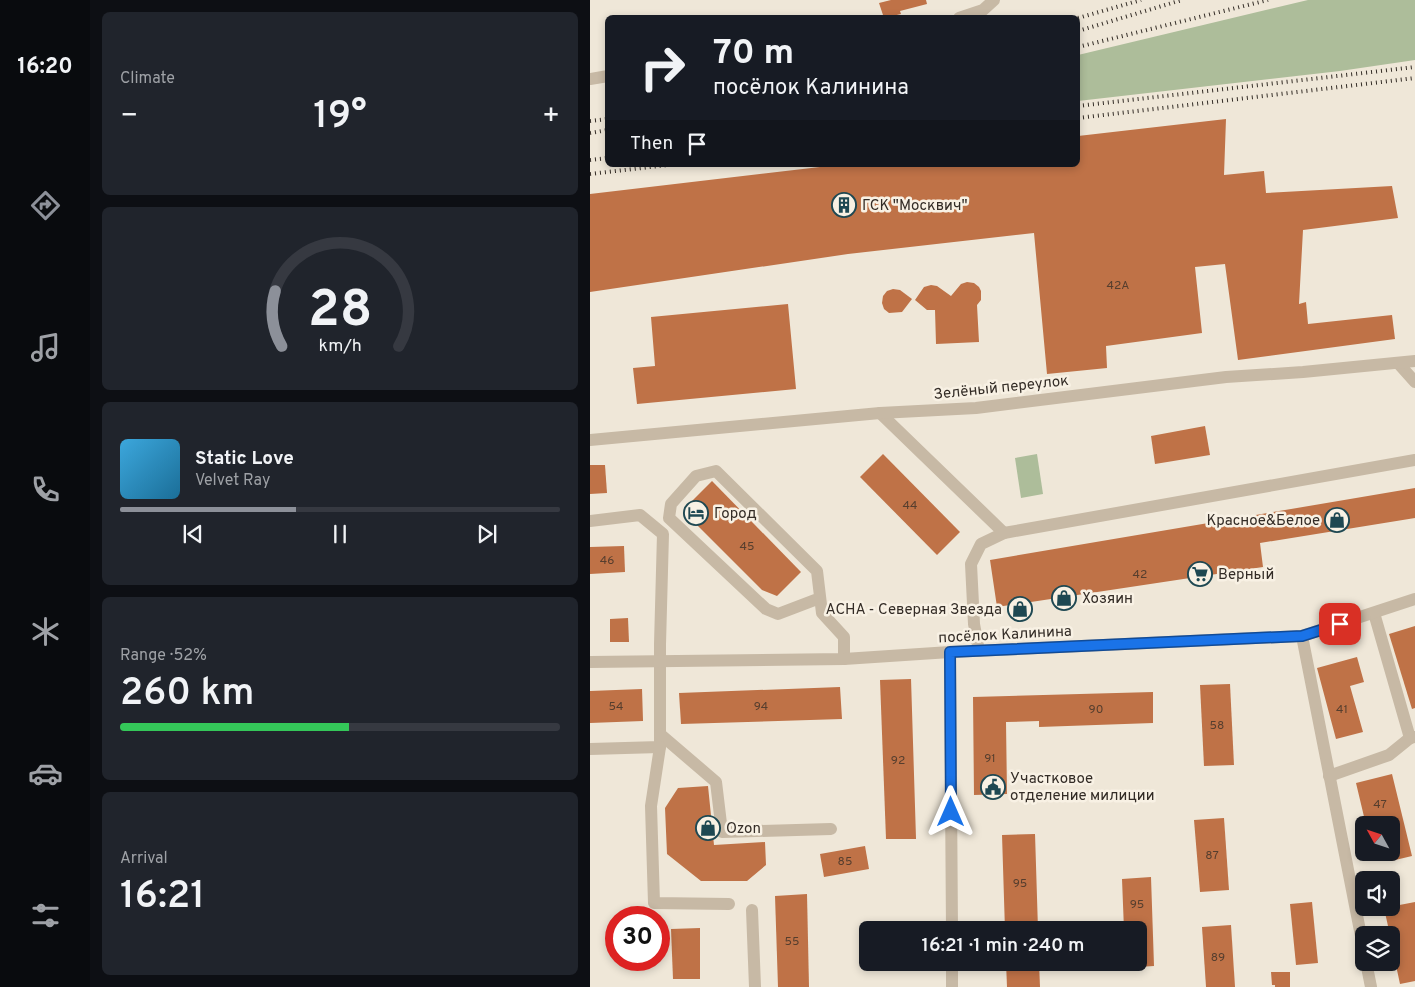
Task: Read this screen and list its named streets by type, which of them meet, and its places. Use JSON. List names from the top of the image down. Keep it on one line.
{"streets":{"street":["Зелёный переулок","посёлок Калинина"]},"places":{"building":["ГСК \"Москвич\""],"hotel":["Город"],"shop":["Красное&Белое","Хозяин","АСНА - Северная Звезда","Ozon"],"supermarket":["Верный"],"public building":["Участковое отделение милиции"]},"house_numbers":["42А","44","45","46","42","54","94","90","41","58","91","92","47","87","85","95","95","55","89"],"north":"top left","page":{"tabs":"16:20","tile":["Climate",["Range · 52%","260 km"],["Arrival","16:21"]],"turn":["70 m","посёлок Калинина"],"heat":["−","19°","+"],"then":"Then","song":["Static Love","Velvet Ray"],"limit":"30","trip":"16:21 · 1 min · 240 m","gauge":["28","km/h"]}}
